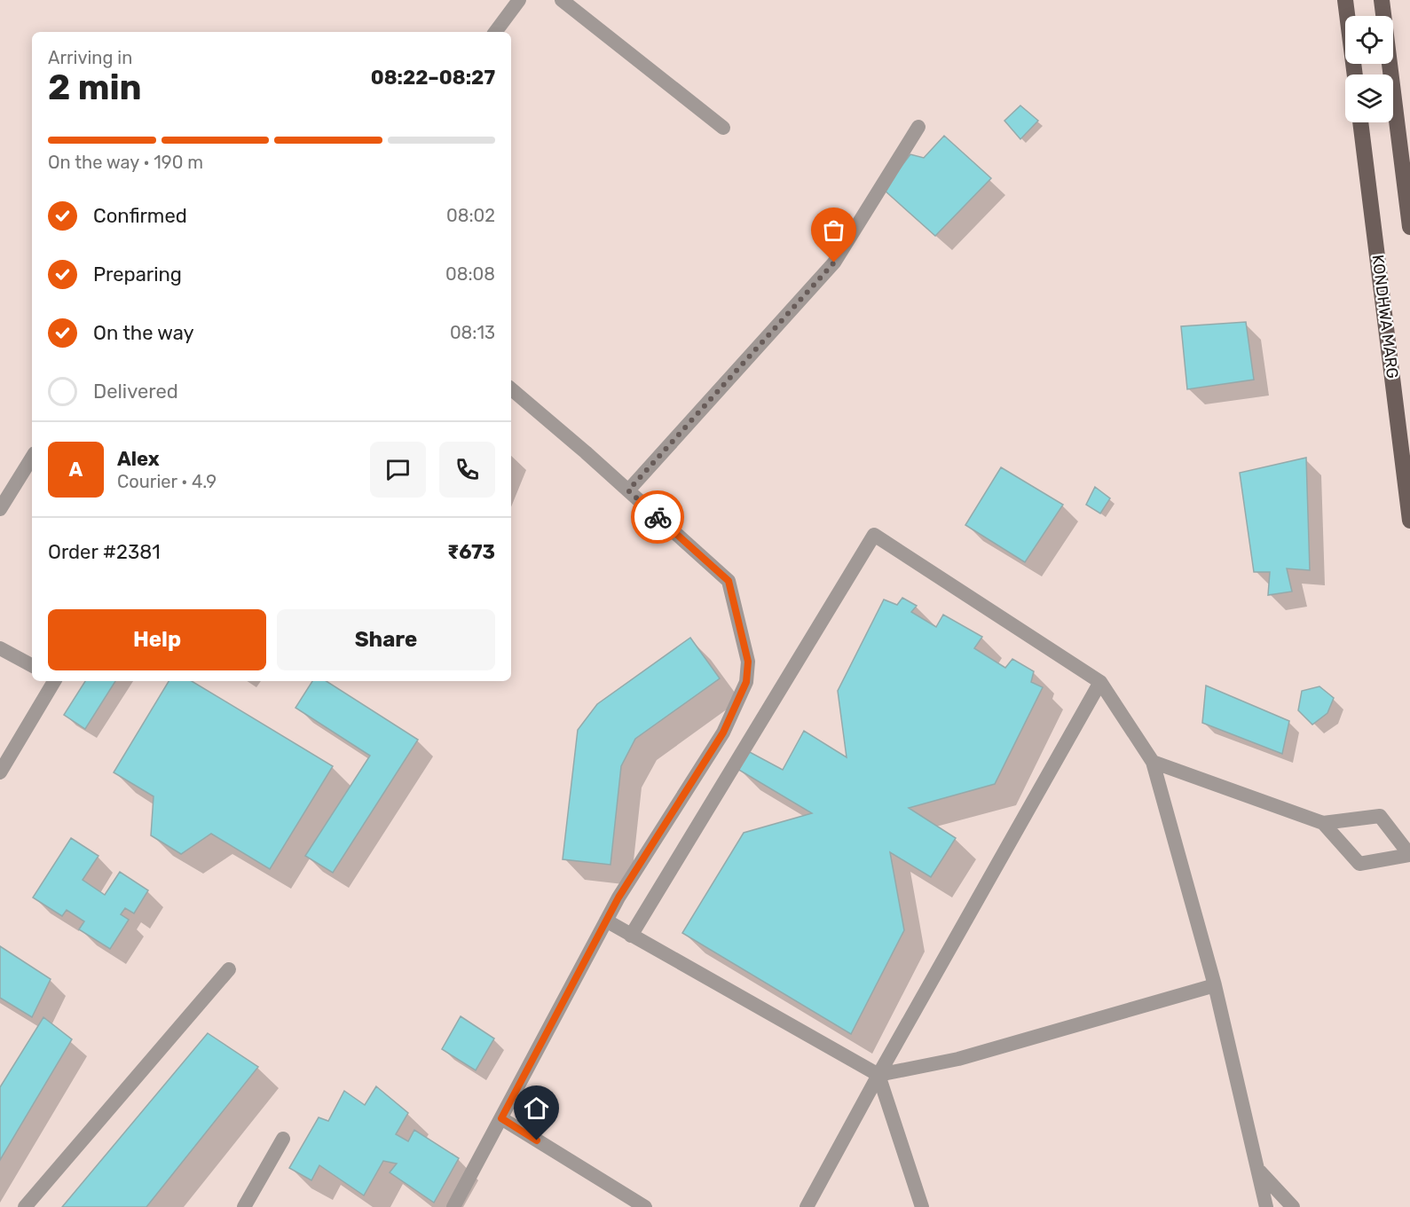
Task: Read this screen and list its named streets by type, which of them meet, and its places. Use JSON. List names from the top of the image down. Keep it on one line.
{"streets":{"main road":["KONDHWA MARG"]},"page":{"heading":["2 min","Arriving in","08:22–08:27"],"panel":["Alex","Courier · 4.9","Order #2381","₹673"],"bar":"On the way · 190 m","list":[["Confirmed","08:02"],["Preparing","08:08"],["On the way","08:13"],"Delivered"],"round":"A","buttons":["Help","Share"]}}
